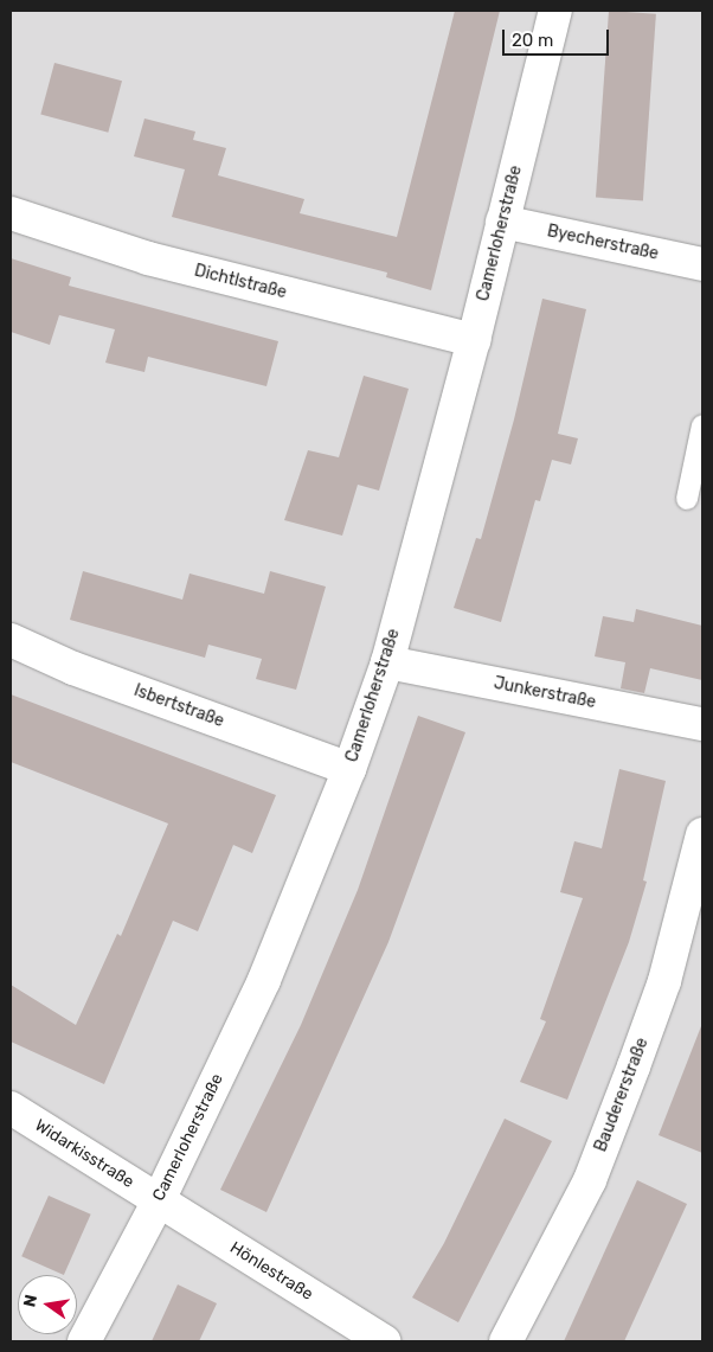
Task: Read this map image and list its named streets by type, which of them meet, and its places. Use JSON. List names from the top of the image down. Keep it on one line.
{"streets":{"street":["Camerloherstraße","Byecherstraße","Dichtlstraße","Junkerstraße","Isbertstraße","Baudererstraße","Widarkisstraße","Hönlestraße"]},"crossings":[["Camerloherstraße","Byecherstraße"],["Camerloherstraße","Dichtlstraße"],["Camerloherstraße","Junkerstraße"],["Camerloherstraße","Isbertstraße"],["Camerloherstraße","Widarkisstraße"],["Camerloherstraße","Hönlestraße"],["Widarkisstraße","Hönlestraße"]],"scale_bar":"20 m","north":"left"}
